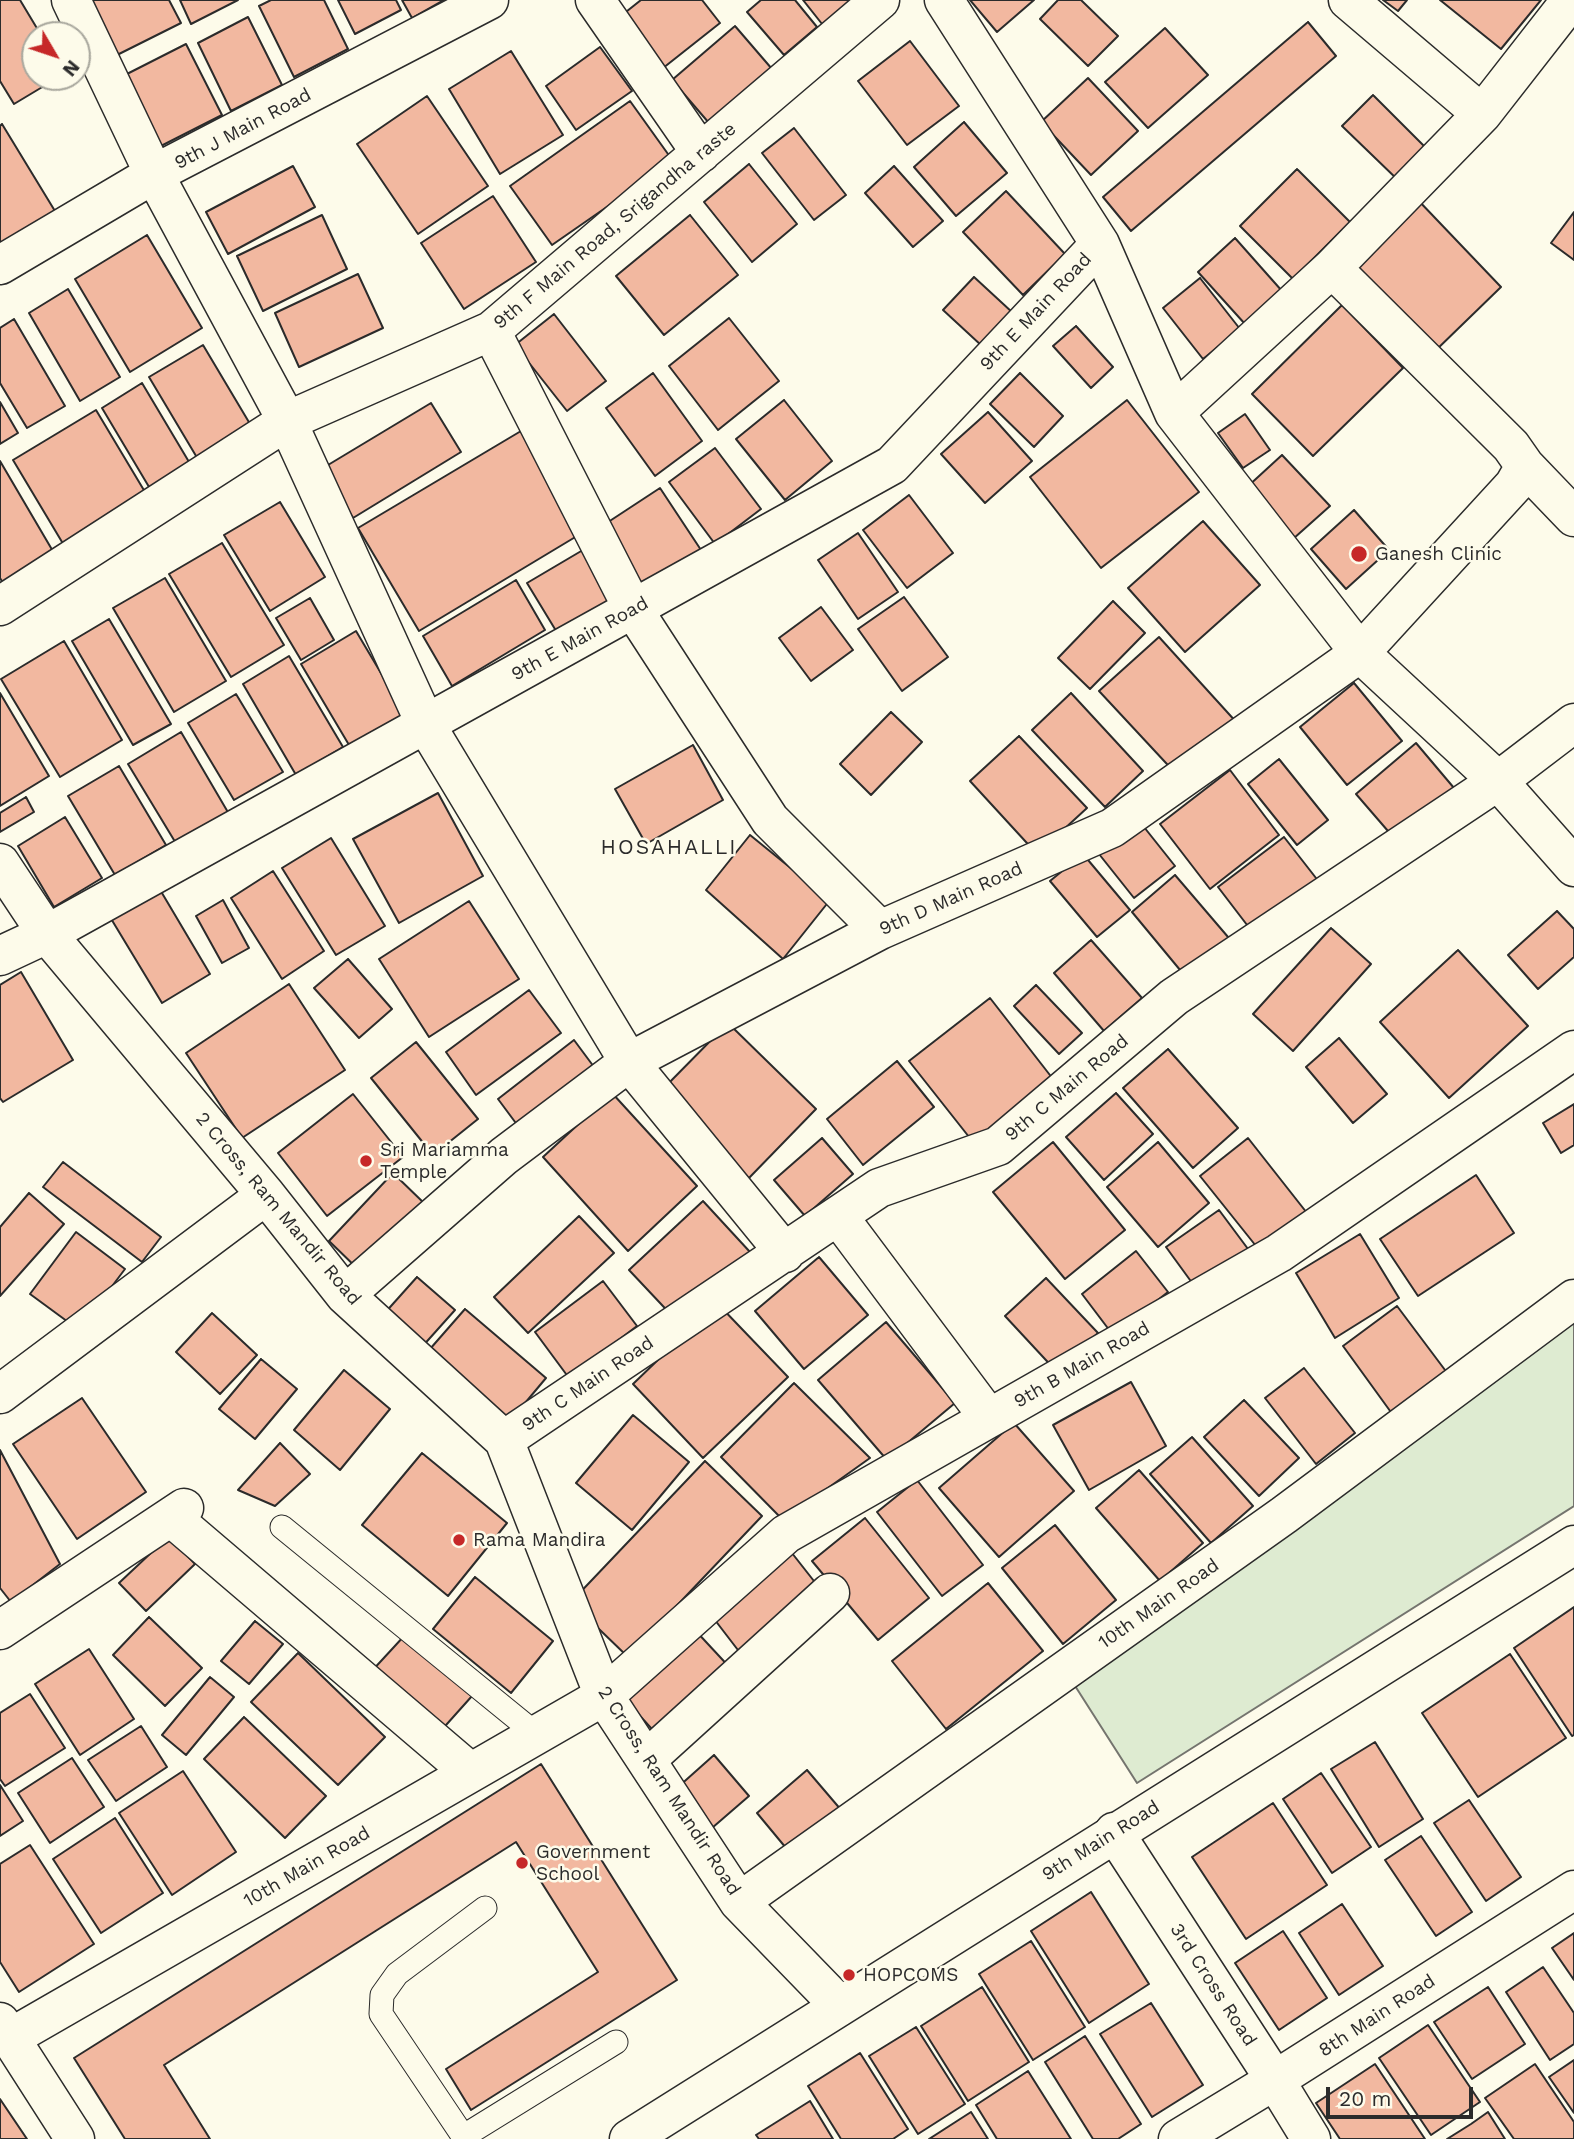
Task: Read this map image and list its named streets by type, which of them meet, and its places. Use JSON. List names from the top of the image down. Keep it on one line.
{"streets":{"street":["9th J Main Road","9th F Main Road, Srigandha raste","9th E Main Road","9th D Main Road","9th C Main Road","2 Cross, Ram Mandir Road","9th B Main Road","10th Main Road","9th Main Road","3rd Cross Road","8th Main Road"]},"crossings":[["9th E Main Road","2 Cross, Ram Mandir Road"],["9th D Main Road","2 Cross, Ram Mandir Road"],["9th C Main Road","2 Cross, Ram Mandir Road"],["2 Cross, Ram Mandir Road","9th B Main Road"],["2 Cross, Ram Mandir Road","10th Main Road"],["2 Cross, Ram Mandir Road","9th Main Road"],["9th B Main Road","10th Main Road"],["9th Main Road","3rd Cross Road"],["3rd Cross Road","8th Main Road"]],"districts":["HOSAHALLI"],"places":["Ganesh Clinic","Sri Mariamma Temple","Rama Mandira","Government School","HOPCOMS"],"scale_bar":"20 m","north":"bottom right"}
